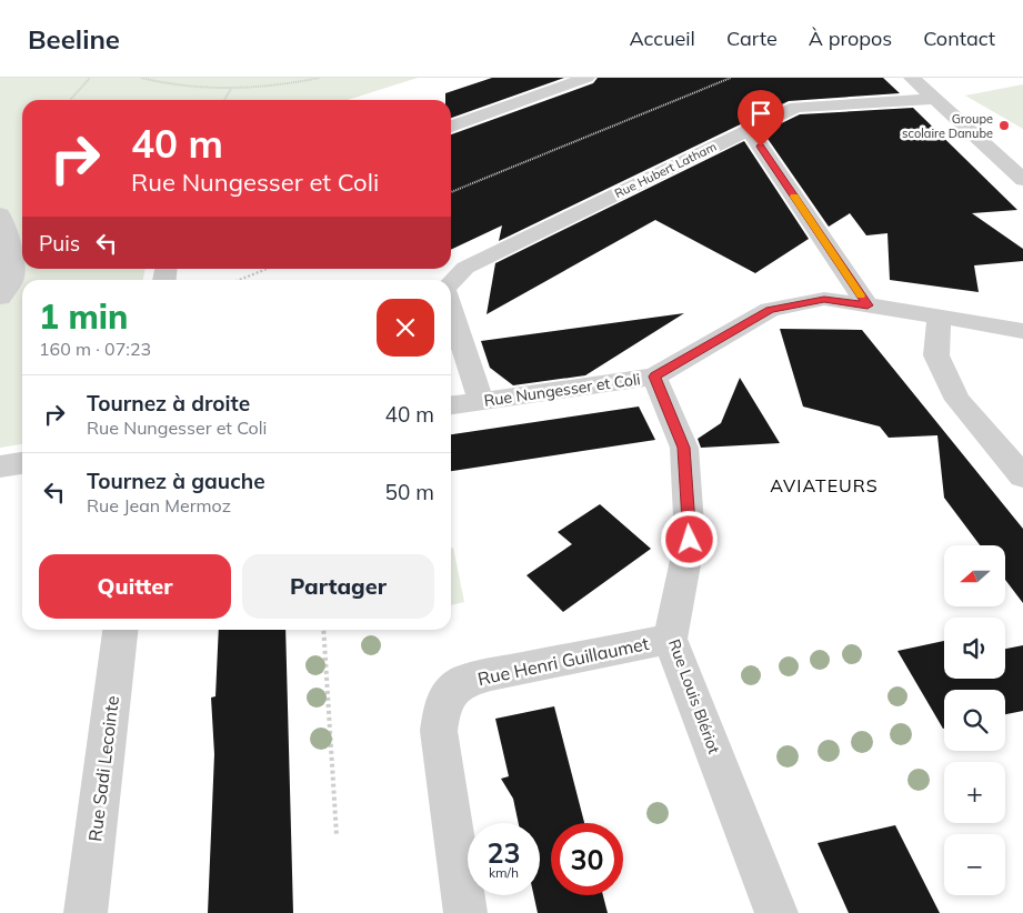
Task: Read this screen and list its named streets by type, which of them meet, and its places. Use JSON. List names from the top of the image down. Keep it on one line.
{"streets":{"street":["Rue Hubert Latham","Rue Nungesser et Coli","Rue Henri Guillaumet","Rue Louis Blériot","Rue Sadi Lecointe"]},"crossings":[["Rue Hubert Latham","Rue Nungesser et Coli"],["Rue Nungesser et Coli","Rue Louis Blériot"],["Rue Henri Guillaumet","Rue Louis Blériot"]],"districts":["AVIATEURS"],"places":["Groupe scolaire Danube"],"north":"left","page":{"header":"Beeline","nav":["Accueil","Carte","À propos","Contact"],"turn":["40 m","Rue Nungesser et Coli"],"then":"Puis","heading":["1 min","160 m · 07:23"],"list":[{"name":"Tournez à droite","note":"Rue Nungesser et Coli","value":"40 m"},{"name":"Tournez à gauche","note":"Rue Jean Mermoz","value":"50 m"}],"buttons":["Quitter","Partager"],"map_buttons":["+","−"],"speed":"23 km/h","limit":"30"}}
